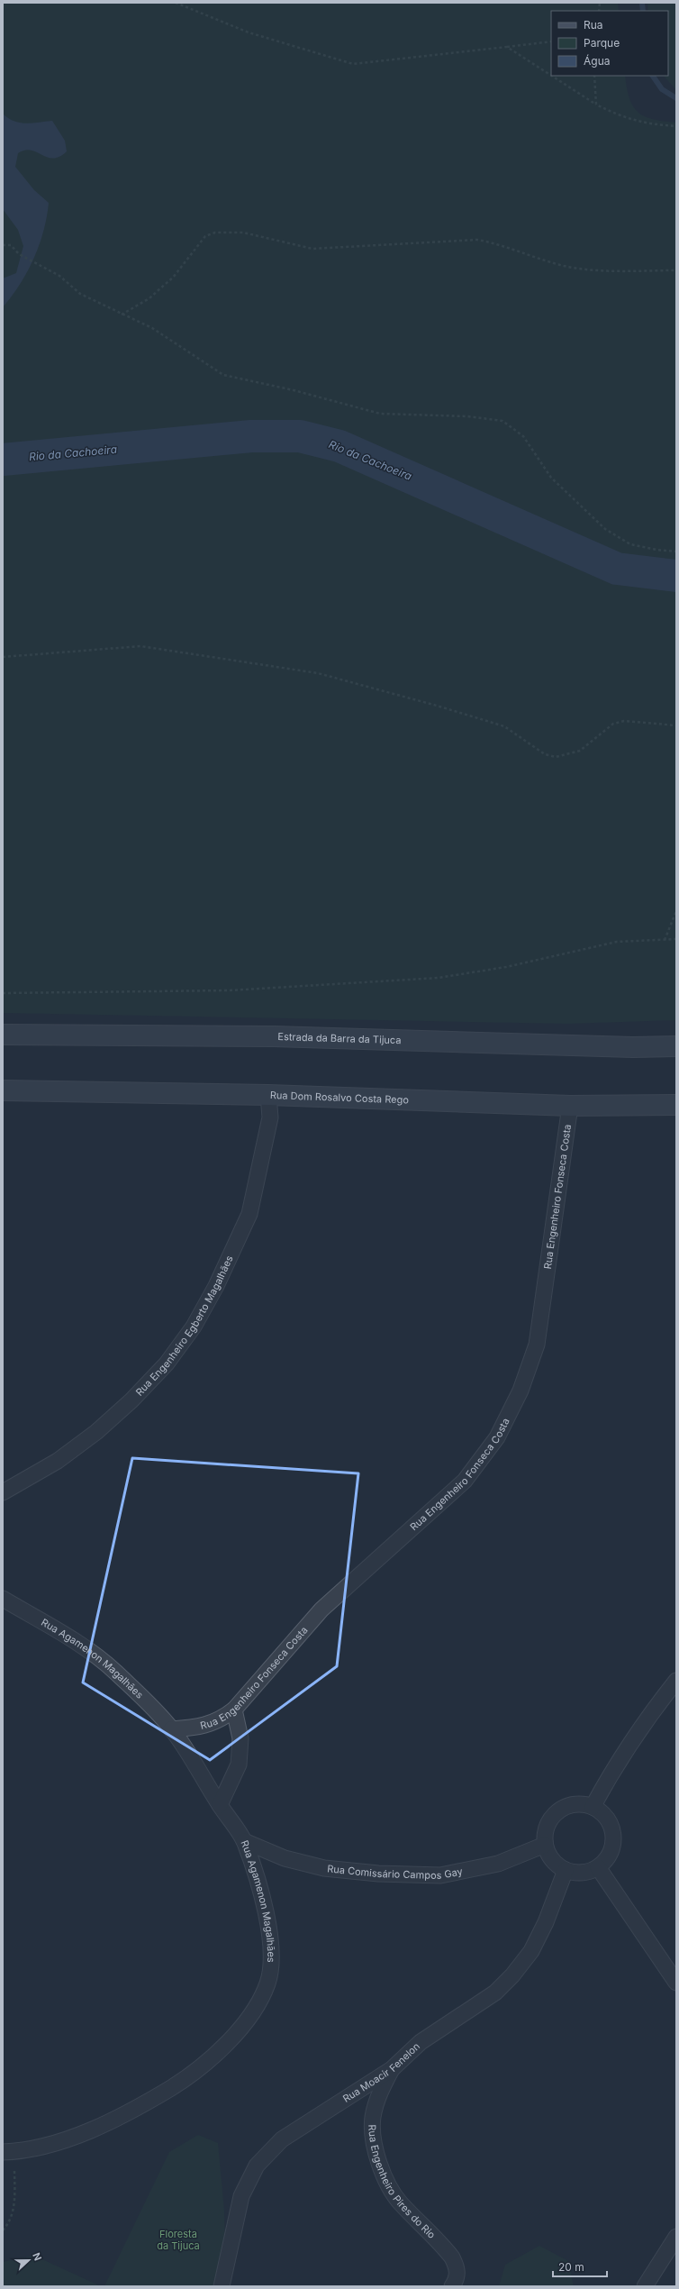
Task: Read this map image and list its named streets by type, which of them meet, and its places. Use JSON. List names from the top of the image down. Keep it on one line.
{"streets":{"main road":["Estrada da Barra da Tijuca","Rua Dom Rosalvo Costa Rego"],"street":["Rua Engenheiro Fonseca Costa","Rua Engenheiro Egberto Magalhães","Rua Agamenon Magalhães","Rua Comissário Campos Gay","Rua Moacir Fenelon","Rua Engenheiro Pires do Rio"]},"crossings":[["Rua Dom Rosalvo Costa Rego","Rua Engenheiro Fonseca Costa"],["Rua Dom Rosalvo Costa Rego","Rua Engenheiro Egberto Magalhães"],["Rua Engenheiro Fonseca Costa","Rua Agamenon Magalhães"],["Rua Agamenon Magalhães","Rua Comissário Campos Gay"],["Rua Comissário Campos Gay","Rua Moacir Fenelon"],["Rua Moacir Fenelon","Rua Engenheiro Pires do Rio"]],"water":["Rio da Cachoeira"],"parks":["Floresta da Tijuca"],"legend":["Rua","Parque","Água"],"scale_bar":"20 m","north":"right"}
